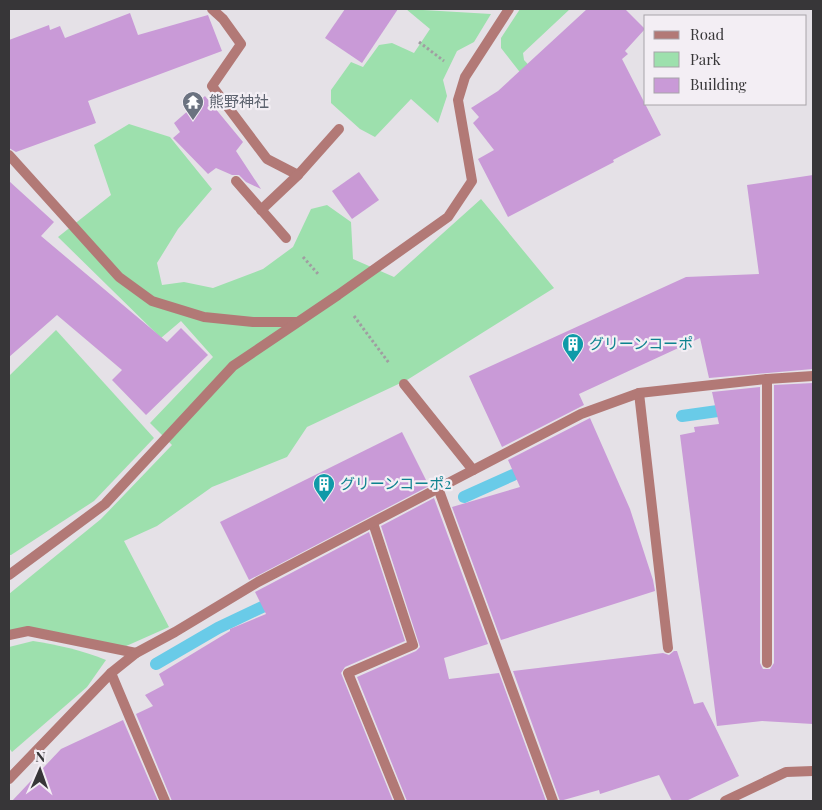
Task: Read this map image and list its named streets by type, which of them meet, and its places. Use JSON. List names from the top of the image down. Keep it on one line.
{"places":{"temple":["熊野神社"],"building":["グリーンコーポ","グリーンコーポ2"]},"legend":["Road","Park","Building"],"north":"top"}
